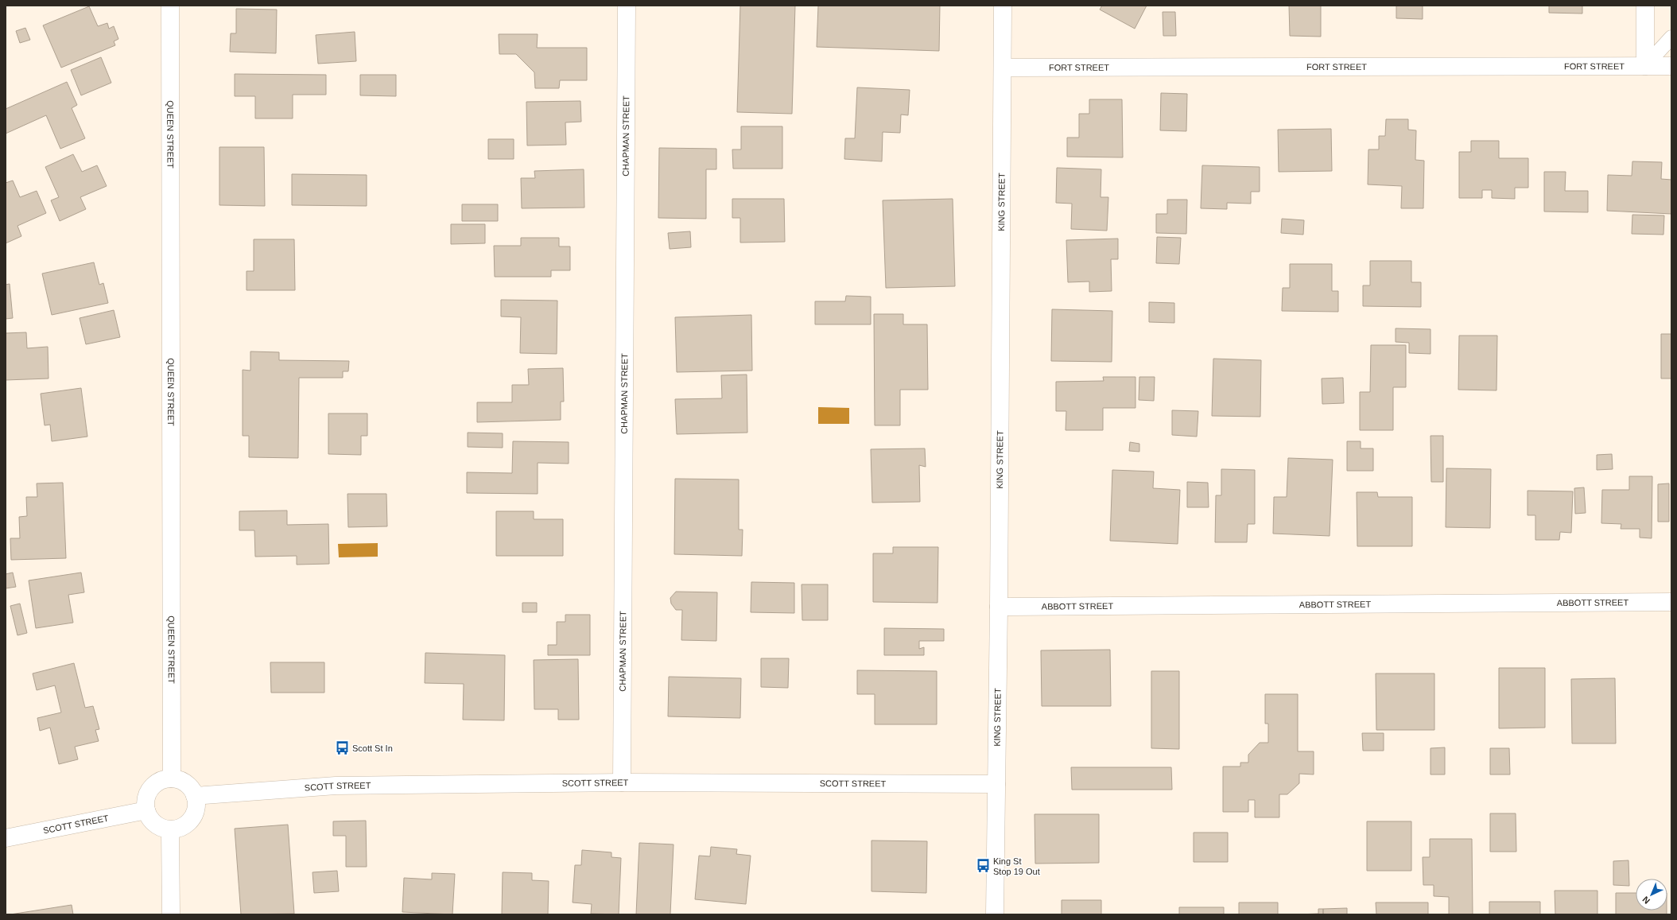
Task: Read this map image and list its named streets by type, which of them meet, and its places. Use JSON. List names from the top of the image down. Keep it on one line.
{"streets":{"street":["FORT STREET","QUEEN STREET","CHAPMAN STREET","KING STREET","ABBOTT STREET","SCOTT STREET"]},"crossings":[["FORT STREET","KING STREET"],["QUEEN STREET","SCOTT STREET"],["CHAPMAN STREET","SCOTT STREET"],["KING STREET","ABBOTT STREET"],["KING STREET","SCOTT STREET"]],"places":{"bus stop":["Scott St In","King St Stop 19 Out"]},"north":"bottom left"}
